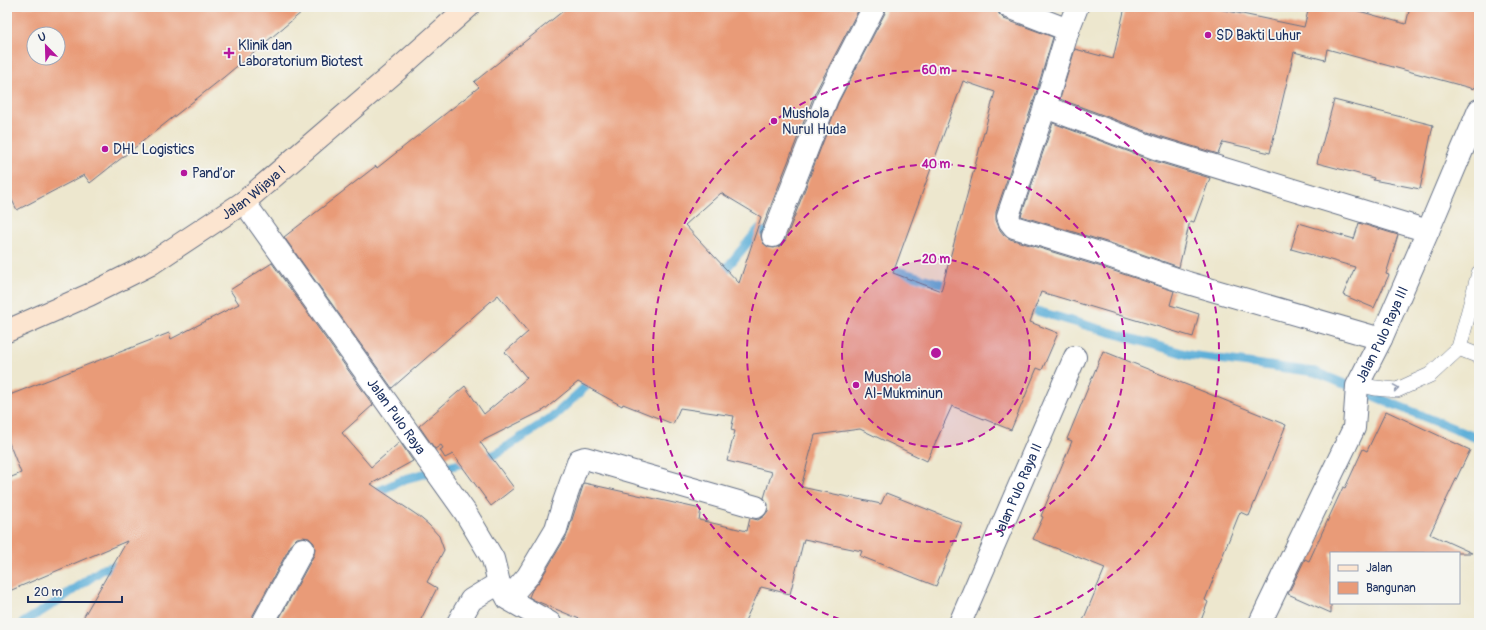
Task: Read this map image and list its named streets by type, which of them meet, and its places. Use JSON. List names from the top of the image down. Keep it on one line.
{"streets":{"main road":["Jalan Wijaya I"],"street":["Jalan Pulo Raya III","Jalan Pulo Raya","Jalan Pulo Raya II"]},"crossings":[["Jalan Wijaya I","Jalan Pulo Raya"]],"places":{"other":["SD Bakti Luhur","Mushola Nurul Huda","DHL Logistics","Pand’or","Mushola Al-Mukminun"],"health":["Klinik dan Laboratorium Biotest"]},"legend":["Jalan","Bangunan"],"scale_bar":"20 m","north":"top left","rings":["60 m","40 m","20 m"]}
